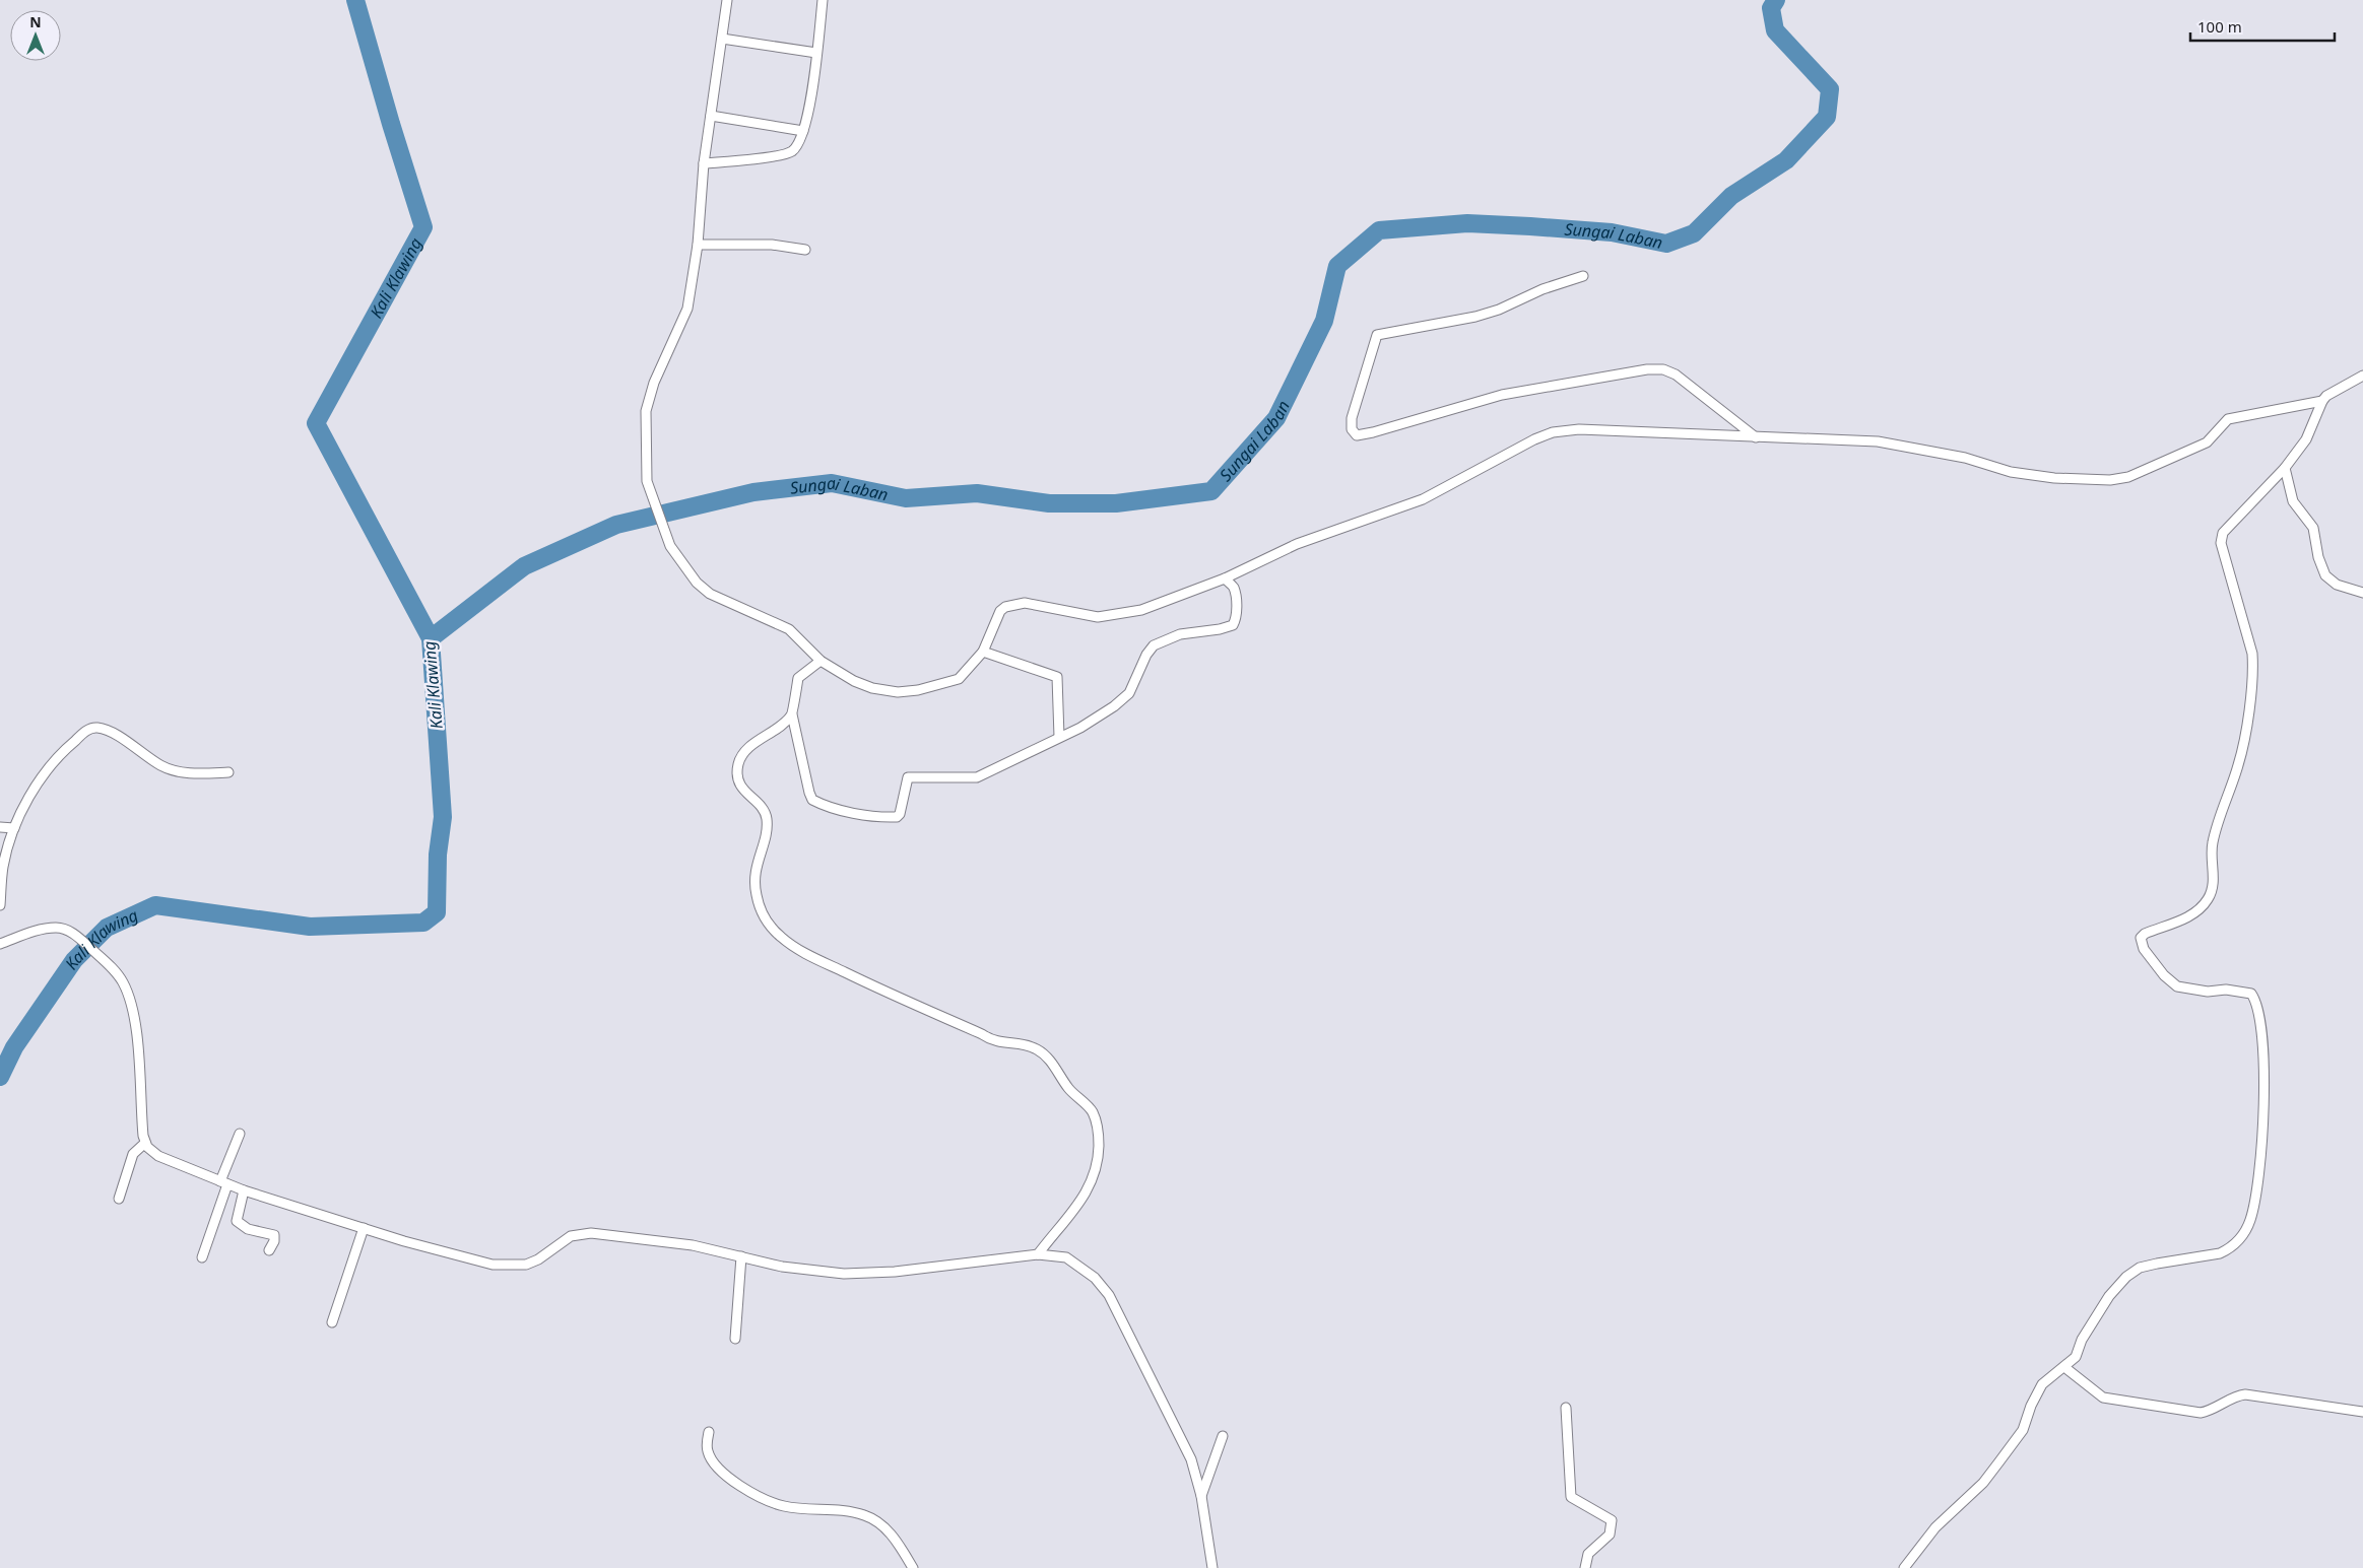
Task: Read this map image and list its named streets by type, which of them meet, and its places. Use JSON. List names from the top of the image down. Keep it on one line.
{"water":["Sungai Laban","Kali Klawing"],"scale_bar":"100 m","north":"top"}
